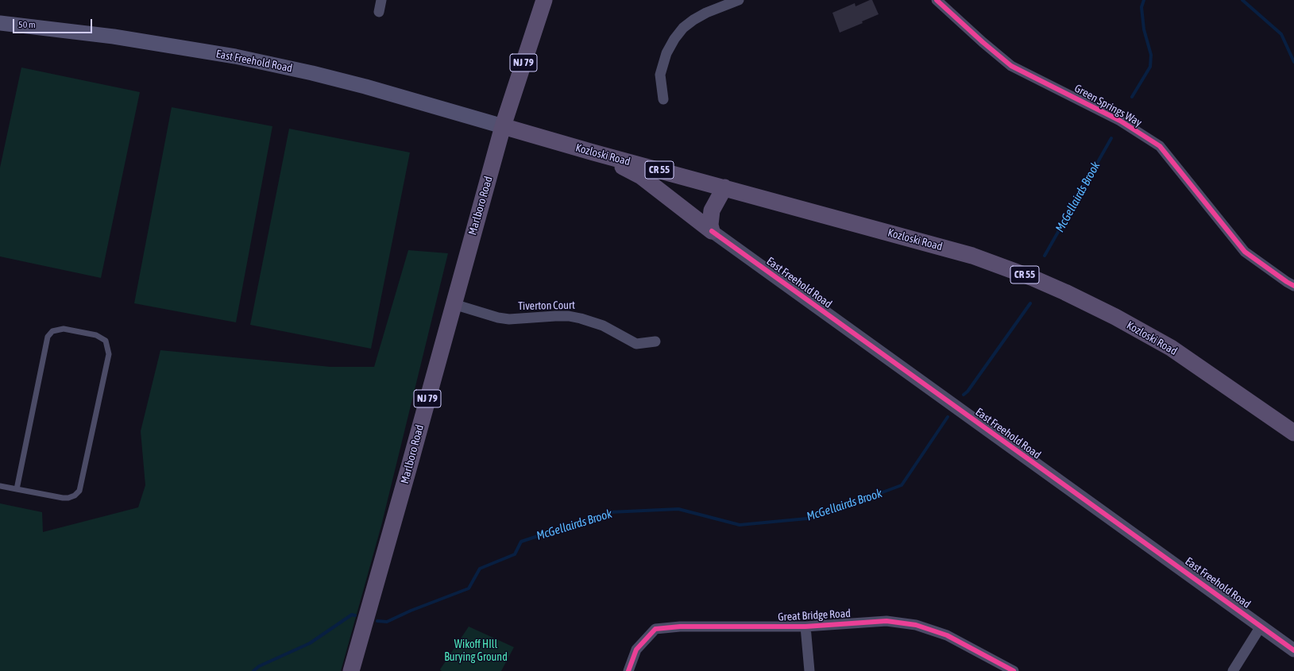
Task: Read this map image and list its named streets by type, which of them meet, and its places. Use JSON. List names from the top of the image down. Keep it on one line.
{"streets":{"main road":["East Freehold Road","NJ 79","Kozloski Road","CR 55","Marlboro Road"],"street":["Green Springs Way","Tiverton Court","Great Bridge Road"]},"crossings":[["East Freehold Road","NJ 79"],["East Freehold Road","Kozloski Road"],["East Freehold Road","Marlboro Road"],["NJ 79","Kozloski Road"],["NJ 79","Marlboro Road"],["Kozloski Road","Marlboro Road"],["Marlboro Road","Tiverton Court"]],"water":["McGellairds Brook"],"parks":["Wikoff HIll Burying Ground"],"scale_bar":"50 m"}
